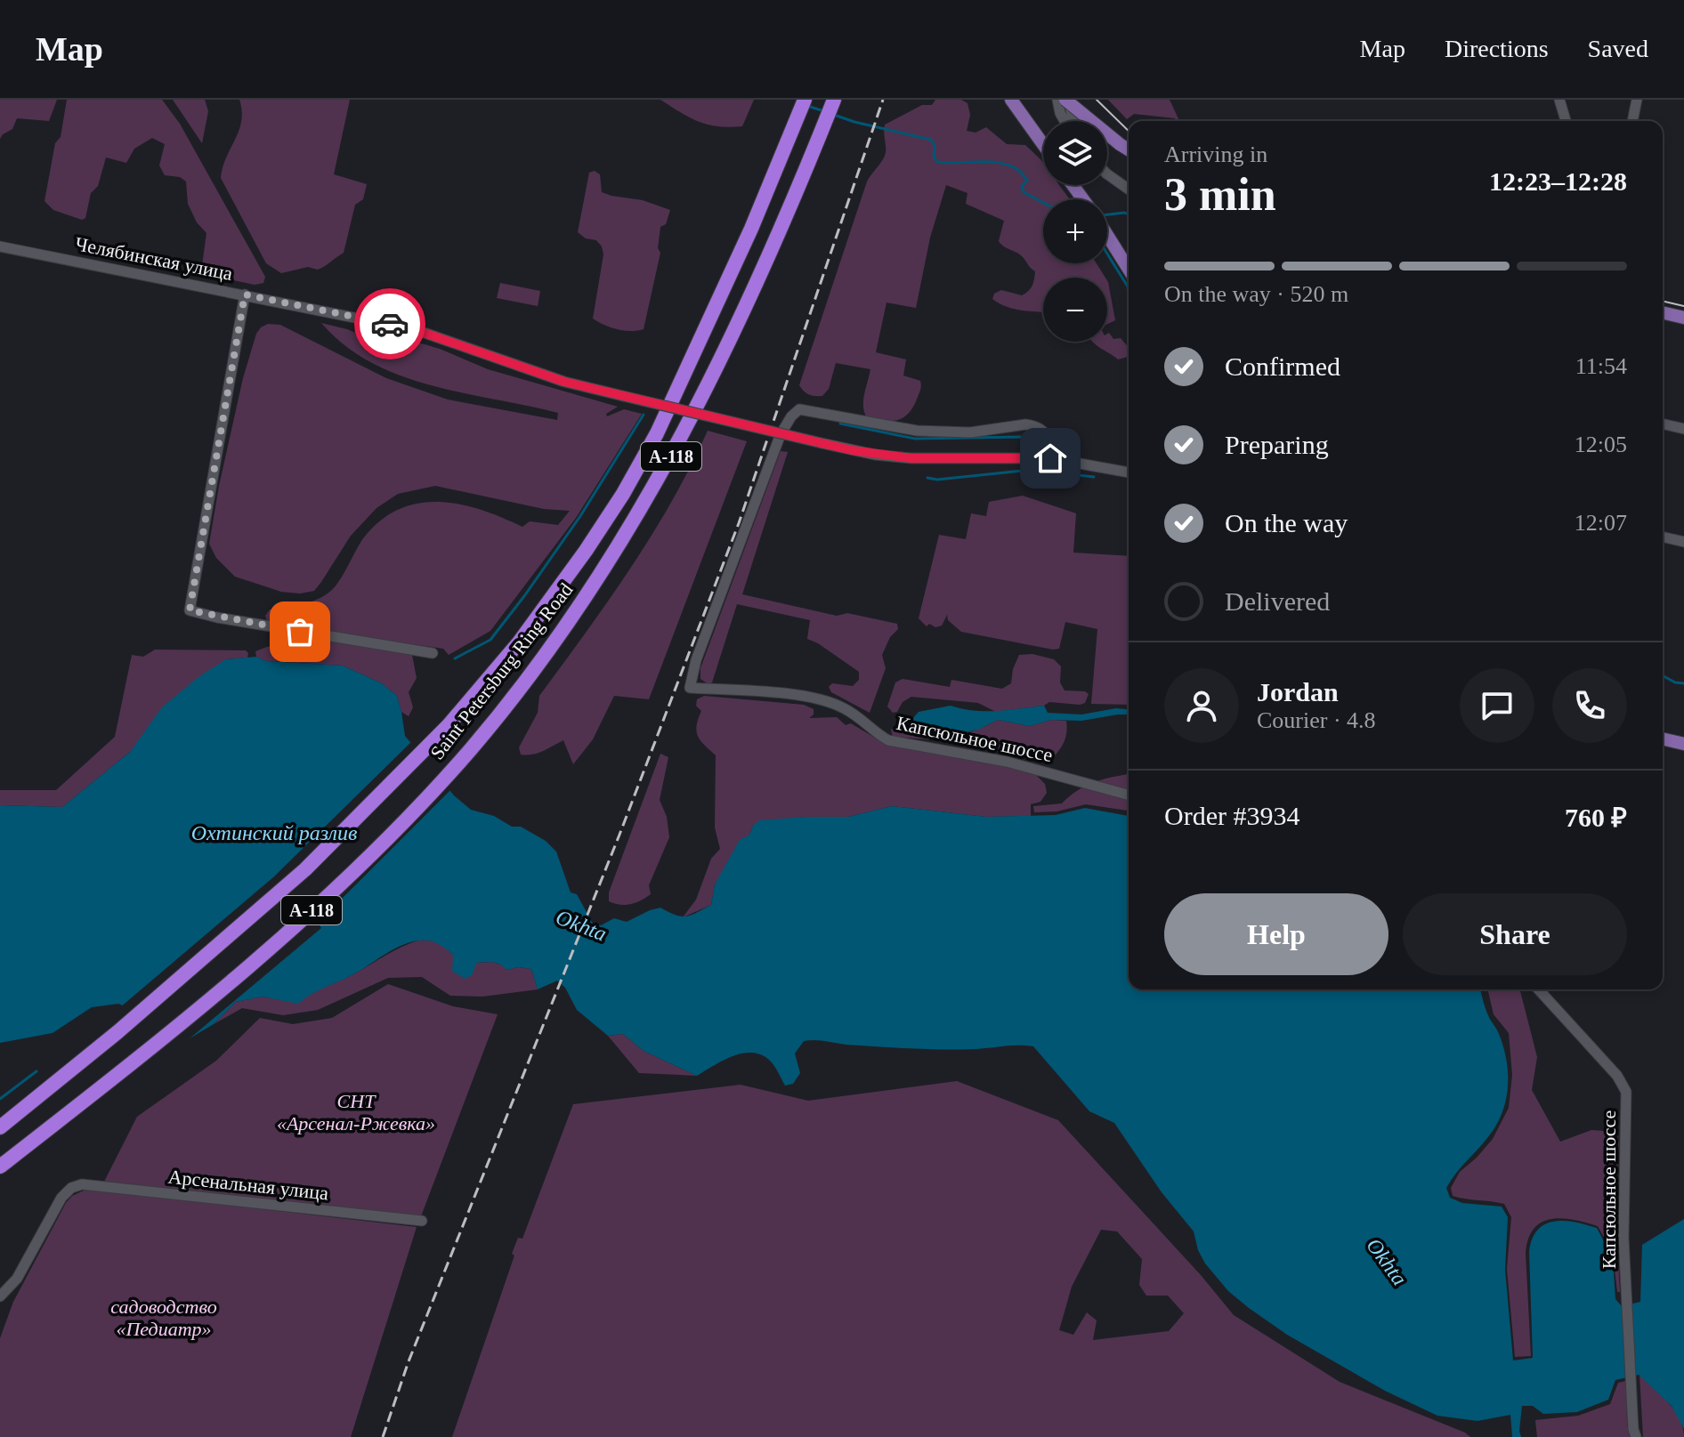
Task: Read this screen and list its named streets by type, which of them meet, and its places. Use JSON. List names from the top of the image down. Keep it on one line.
{"streets":{"highway":["А-118","Saint Petersburg Ring Road"],"street":["Челябинская улица","Капсюльное шоссе","Арсенальная улица"]},"crossings":[["Челябинская улица","Капсюльное шоссе"]],"water":["Охтинский разлив","Okhta"],"parks":["СНТ «Арсенал-Ржевка»","садоводство «Педиатр»"],"page":{"header":"Map","nav":["Map","Directions","Saved"],"map_buttons":["+","−"],"heading":["3 min","Arriving in","12:23–12:28"],"panel":["Jordan","Courier · 4.8","Order #3934","760 ₽"],"bar":"On the way · 520 m","list":[["Confirmed","11:54"],["Preparing","12:05"],["On the way","12:07"],"Delivered"],"buttons":["Help","Share"]}}
